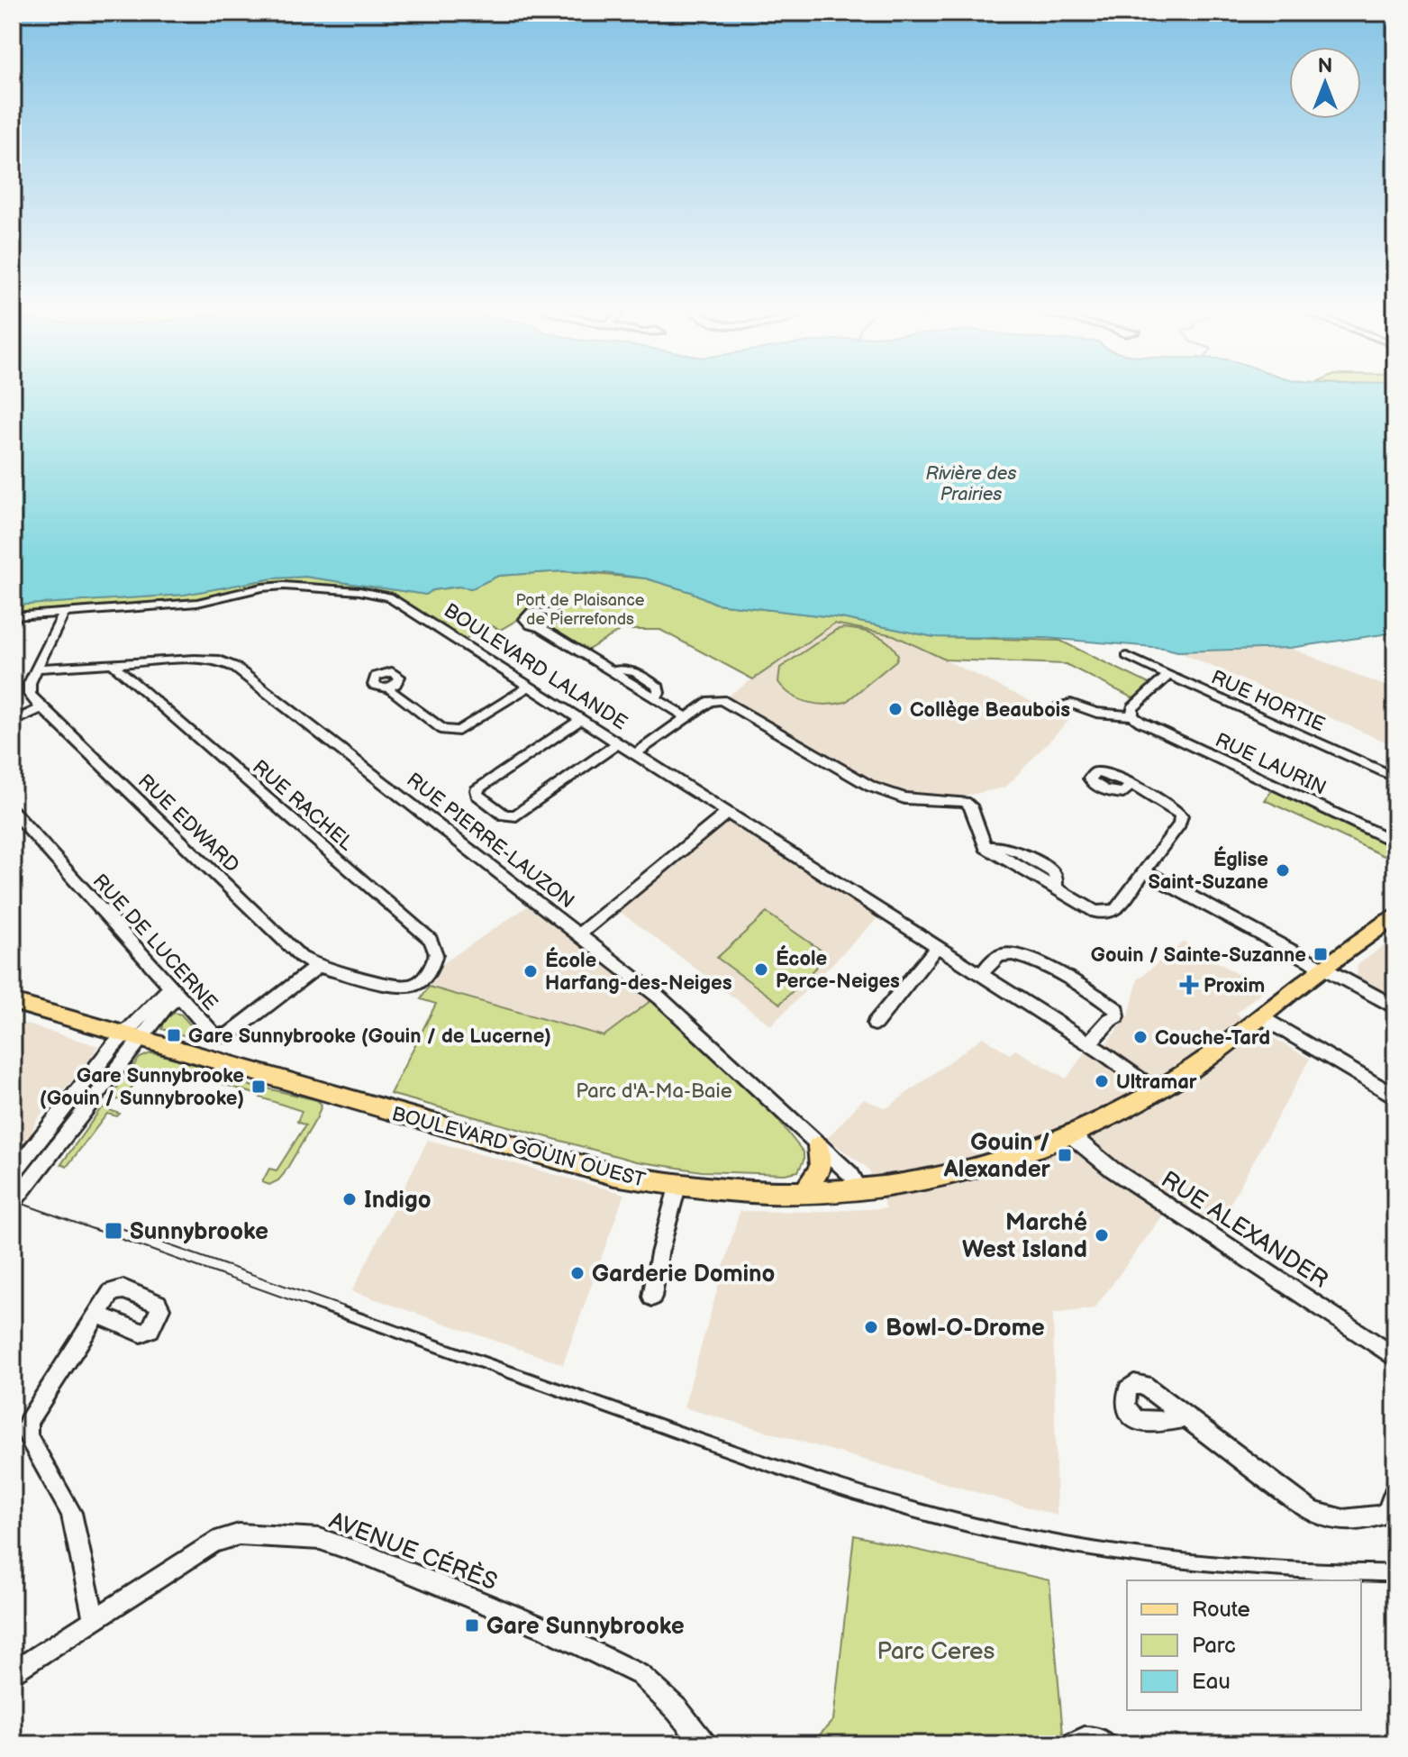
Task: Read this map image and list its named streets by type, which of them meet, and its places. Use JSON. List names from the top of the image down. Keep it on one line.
{"streets":{"main road":["BOULEVARD GOUIN OUEST"],"street":["BOULEVARD LALANDE","RUE HORTIE","RUE LAURIN","RUE RACHEL","RUE EDWARD","RUE PIERRE-LAUZON","RUE DE LUCERNE","RUE ALEXANDER","AVENUE CÉRÈS"]},"crossings":[["BOULEVARD LALANDE","BOULEVARD GOUIN OUEST"],["RUE RACHEL","RUE EDWARD"],["RUE RACHEL","RUE PIERRE-LAUZON"],["RUE EDWARD","RUE DE LUCERNE"],["RUE PIERRE-LAUZON","BOULEVARD GOUIN OUEST"],["BOULEVARD GOUIN OUEST","RUE ALEXANDER"]],"water":["Rivière des Prairies"],"parks":["Port de Plaisance de Pierrefonds","Parc d'A-Ma-Baie","Parc Ceres"],"places":{"other":["Collège Beaubois","Église Saint-Suzane","École Perce-Neiges","École Harfang-des-Neiges","Couche-Tard","Ultramar","Indigo","Marché West Island","Garderie Domino","Bowl-O-Drome"],"transit":["Gouin / Sainte-Suzanne","Gare Sunnybrooke (Gouin / de Lucerne)","Gare Sunnybrooke (Gouin / Sunnybrooke)","Gouin / Alexander","Sunnybrooke","Gare Sunnybrooke"],"health":["Proxim"]},"legend":["Route","Parc","Eau"],"north":"top"}
